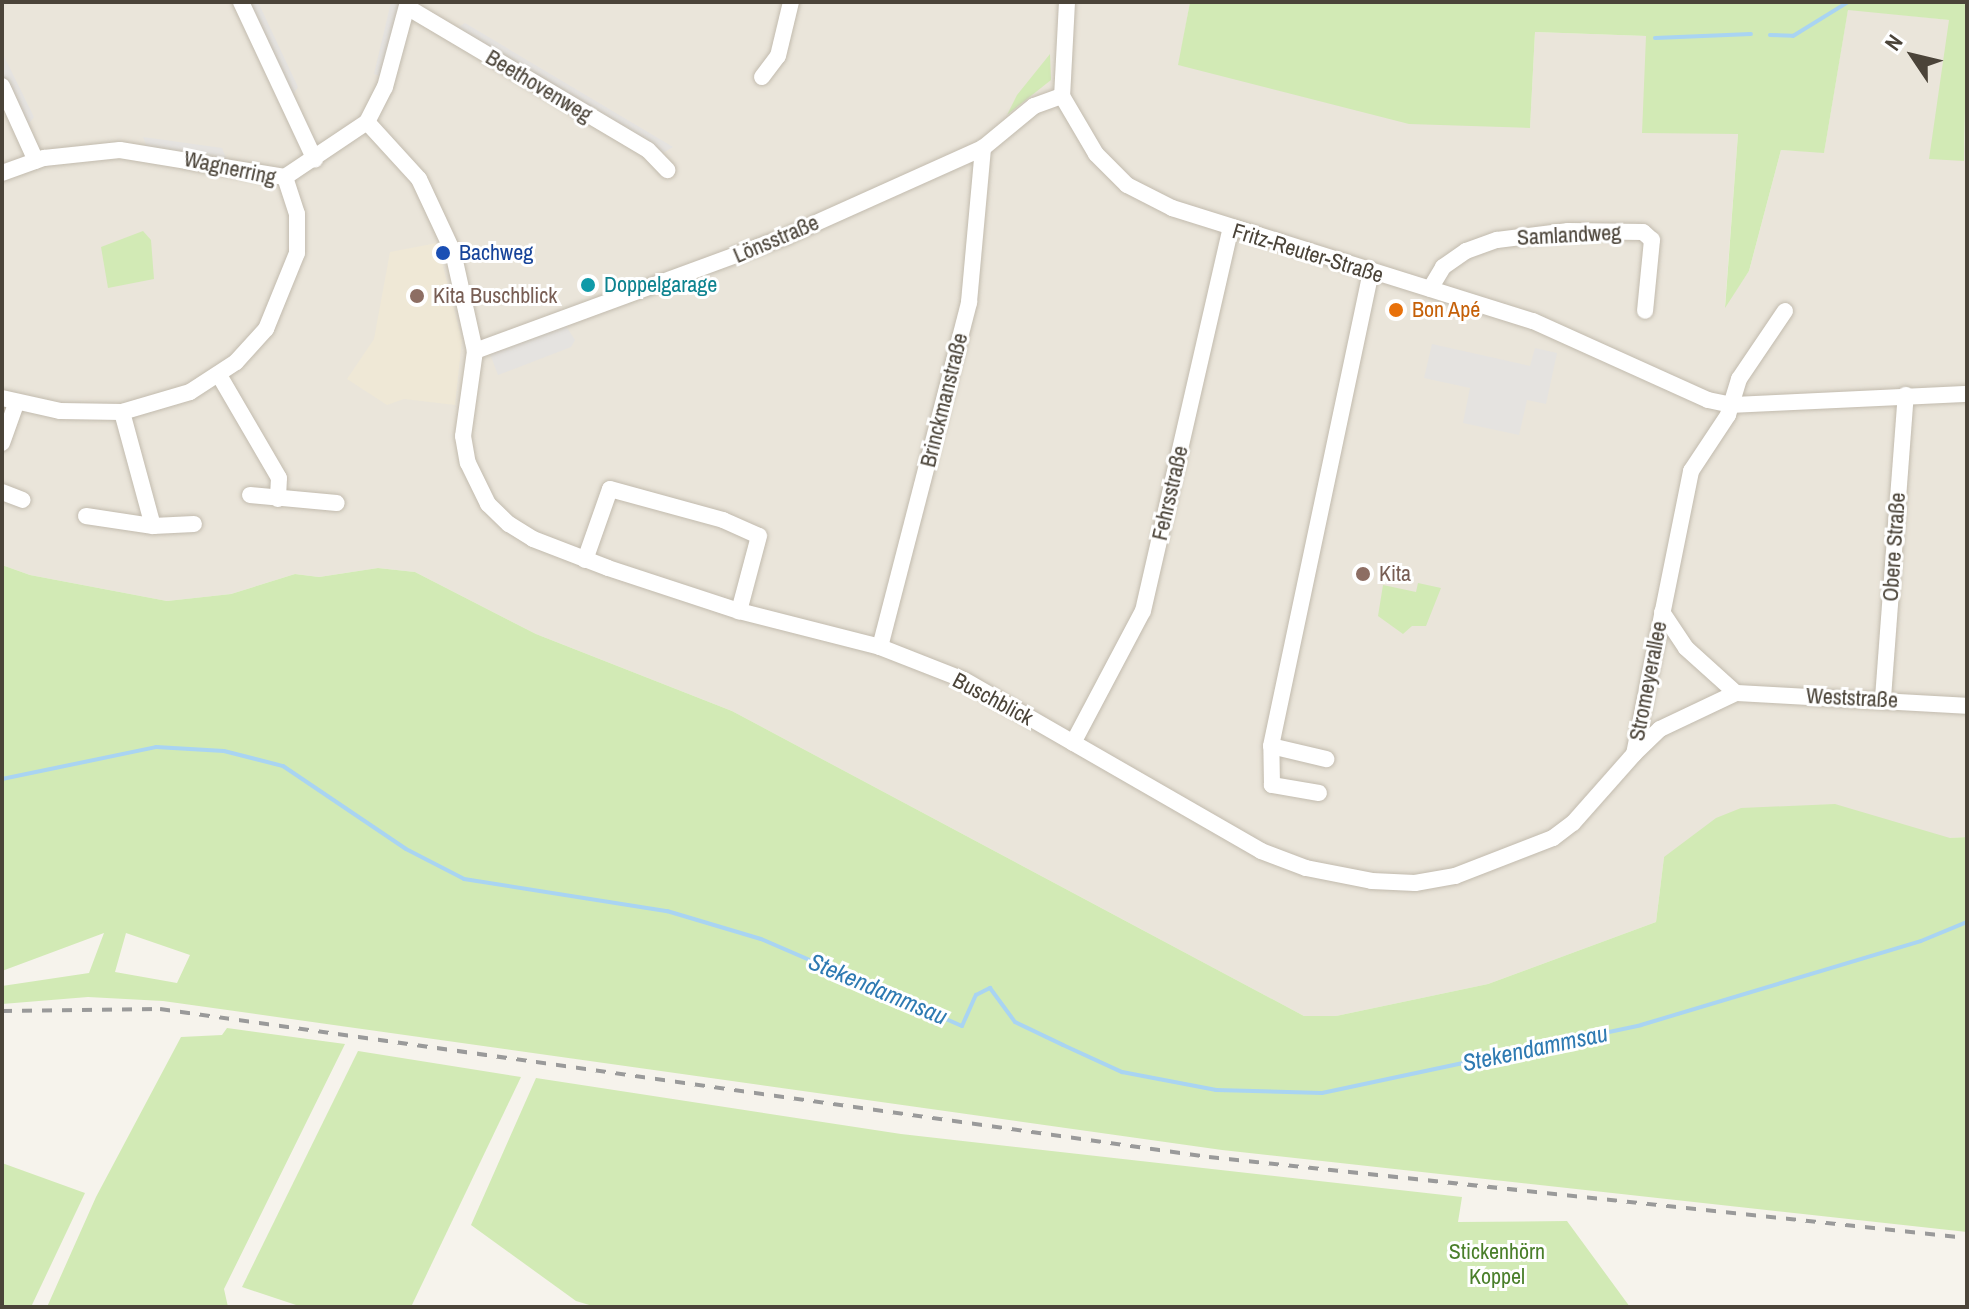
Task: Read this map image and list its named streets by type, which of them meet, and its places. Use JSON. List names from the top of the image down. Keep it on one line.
{"streets":{"street":["Beethovenweg","Wagnerring","Samlandweg","Lönsstraße","Fritz-Reuter-Straße","Brinckmanstraße","Fehrsstraße","Obere Straße","Stromeyerallee","Weststraße","Buschblick"]},"crossings":[["Samlandweg","Fritz-Reuter-Straße"],["Lönsstraße","Fritz-Reuter-Straße"],["Lönsstraße","Brinckmanstraße"],["Lönsstraße","Buschblick"],["Fritz-Reuter-Straße","Fehrsstraße"],["Fritz-Reuter-Straße","Obere Straße"],["Fritz-Reuter-Straße","Stromeyerallee"],["Brinckmanstraße","Buschblick"],["Fehrsstraße","Buschblick"],["Obere Straße","Weststraße"],["Stromeyerallee","Weststraße"],["Stromeyerallee","Buschblick"]],"water":["Stekendammsau"],"parks":["Stickenhörn Koppel"],"places":["Bachweg","Doppelgarage","Kita Buschblick","Bon Apé","Kita"],"north":"top left"}
